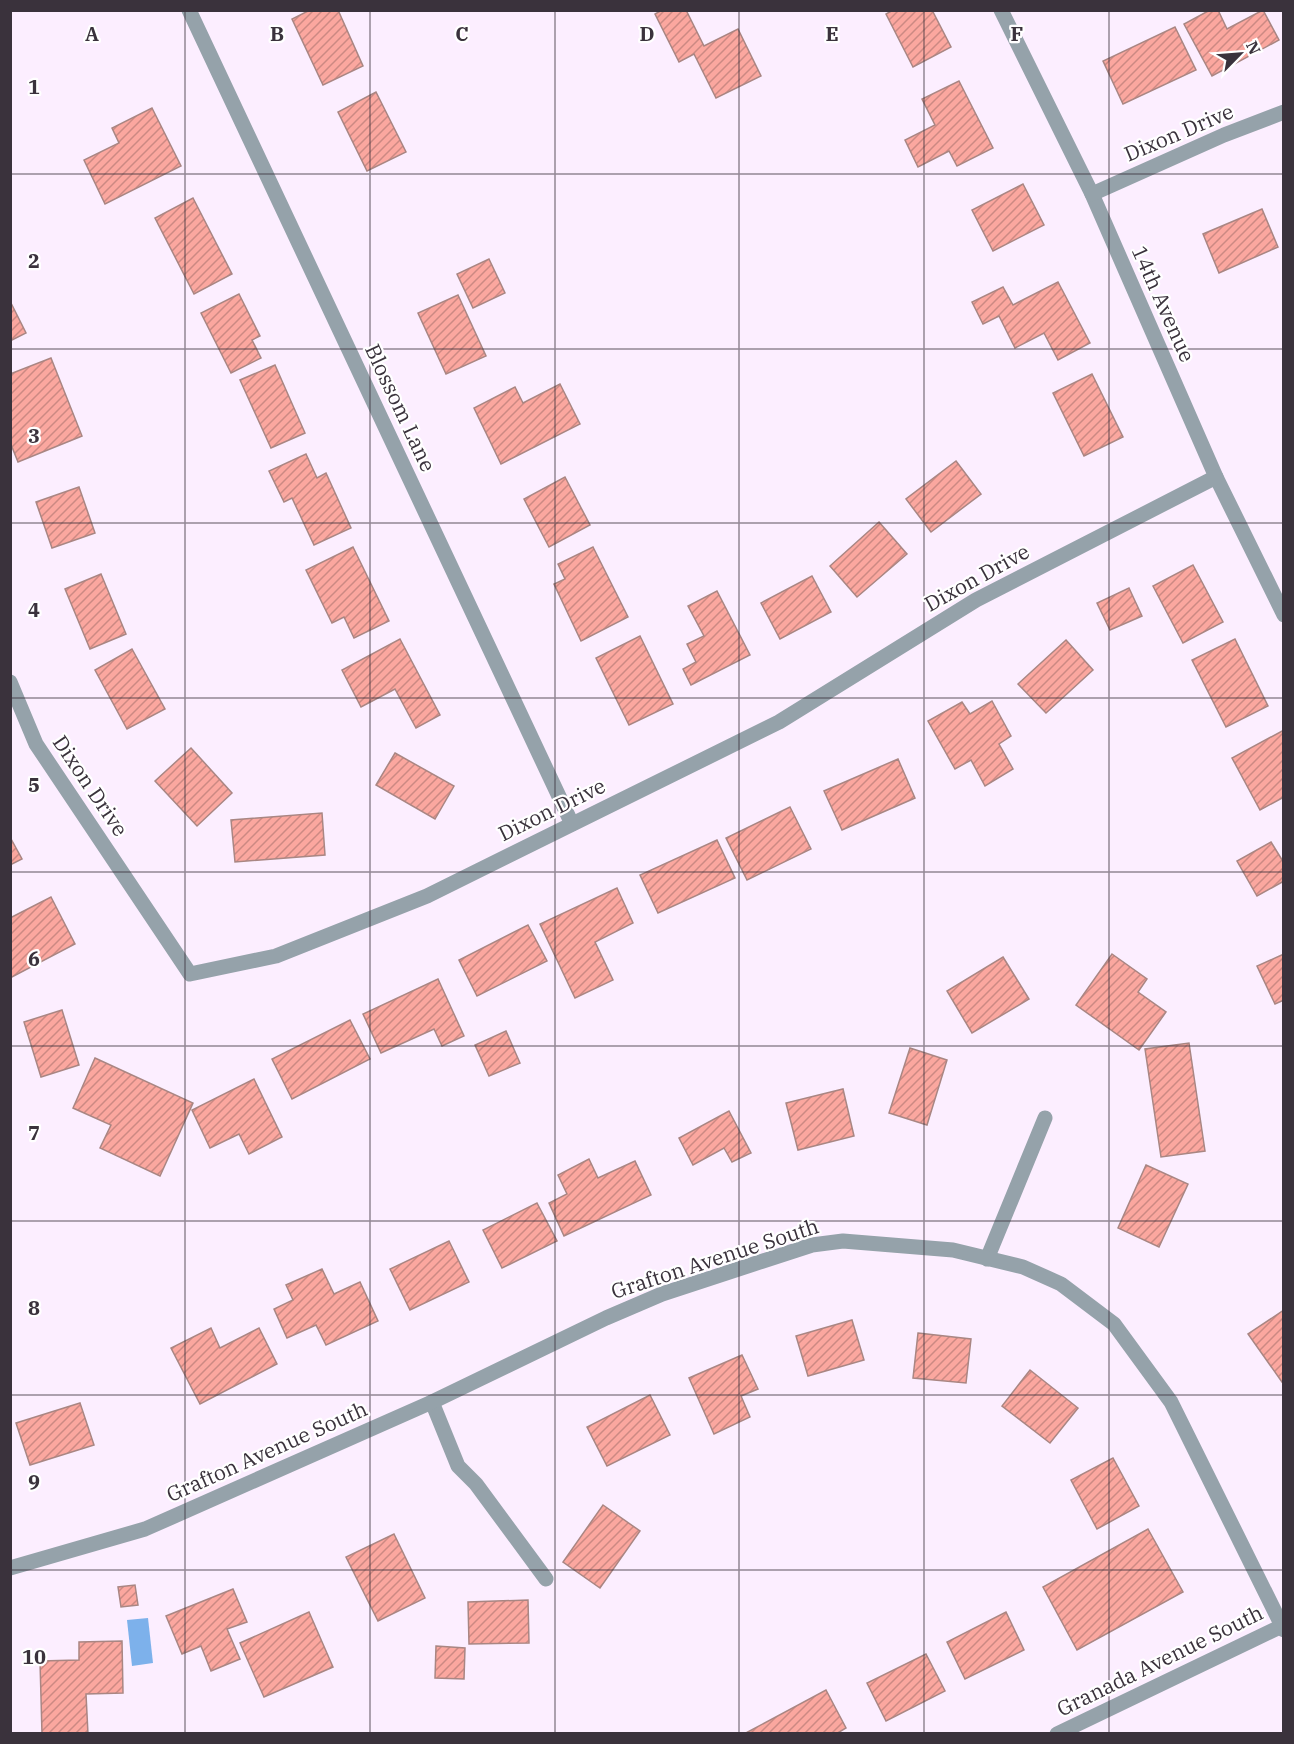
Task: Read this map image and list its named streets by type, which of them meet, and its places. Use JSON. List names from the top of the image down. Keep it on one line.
{"streets":{"street":["Dixon Drive","14th Avenue","Blossom Lane","Grafton Avenue South","Granada Avenue South"]},"crossings":[["Dixon Drive","14th Avenue"],["Dixon Drive","Blossom Lane"],["Grafton Avenue South","Granada Avenue South"]],"north":"top right","grid":{"columns":["A","B","C","D","E","F"],"rows":["1","2","3","4","5","6","7","8","9","10"]}}
